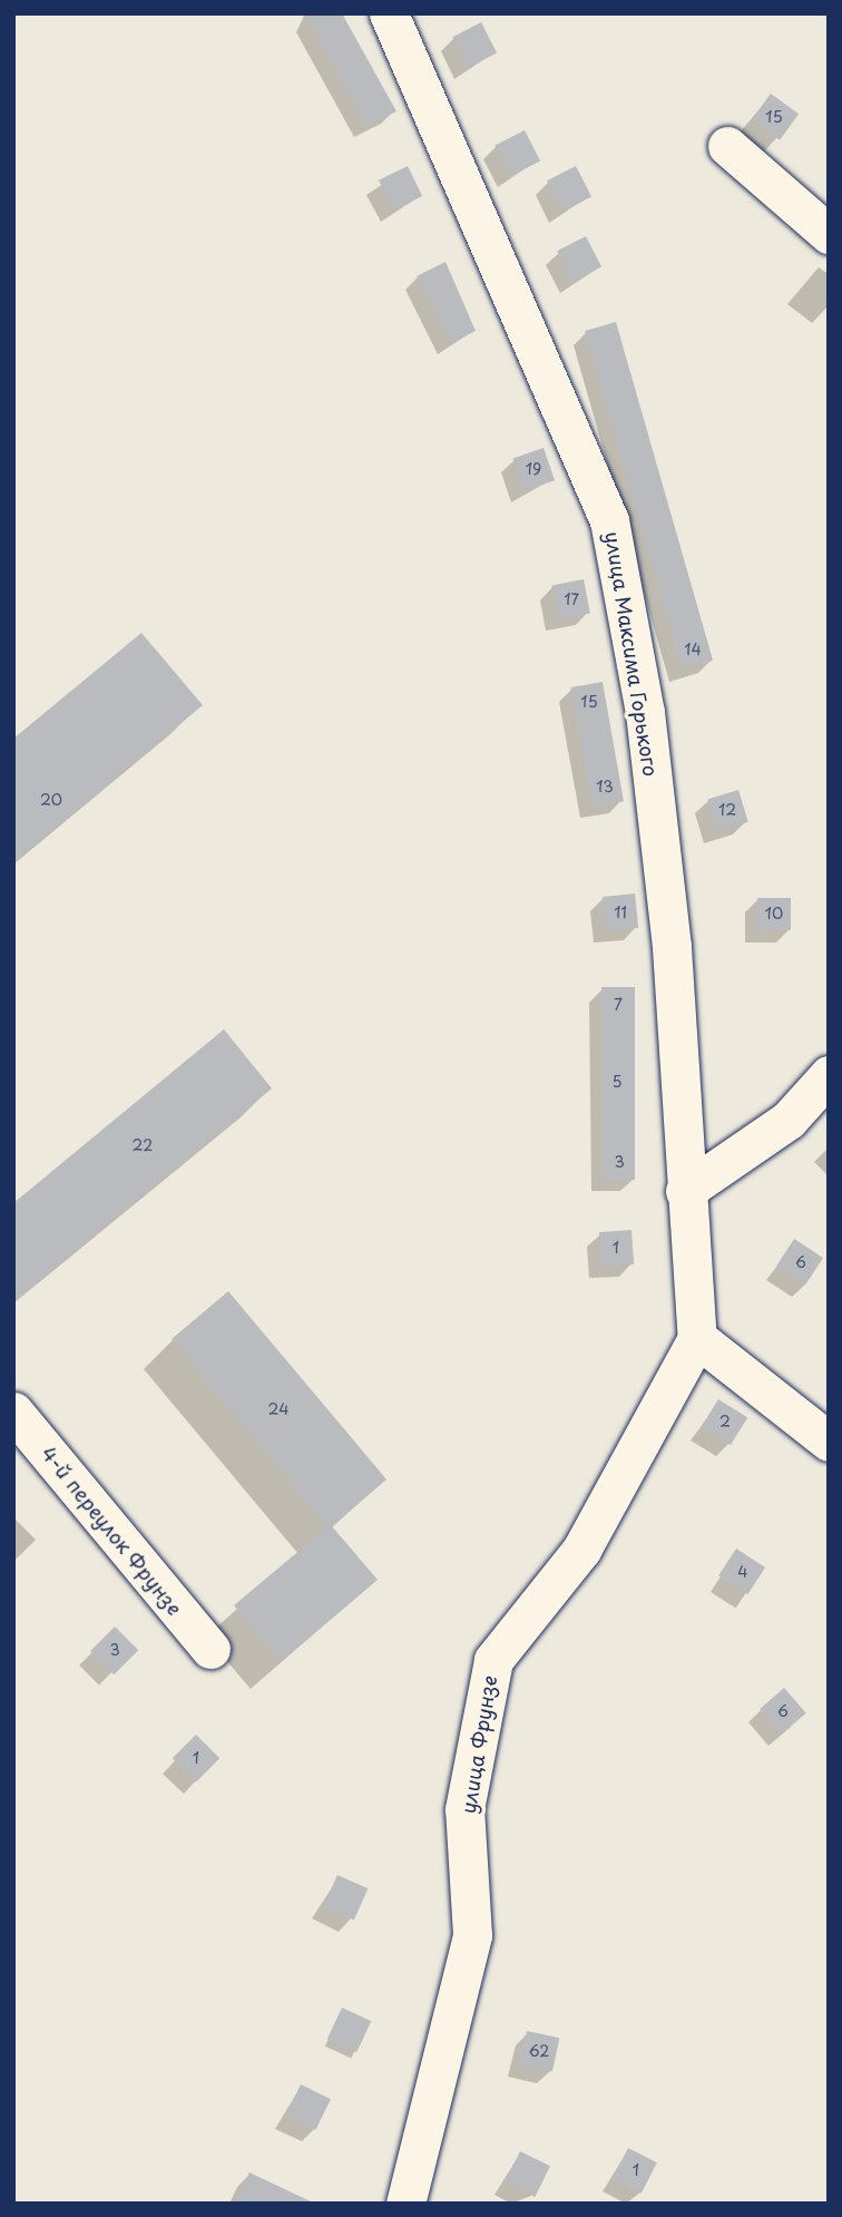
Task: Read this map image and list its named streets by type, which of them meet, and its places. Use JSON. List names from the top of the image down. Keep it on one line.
{"streets":{"street":["улица Максима Горького","4-й переулок Фрунзе","улица Фрунзе"]},"crossings":[["улица Максима Горького","улица Фрунзе"]],"house_numbers":["15","19","17","14","15","13","20","12","11","10","7","5","22","3","1","6","24","2","4","3","6","1","62","1"]}
